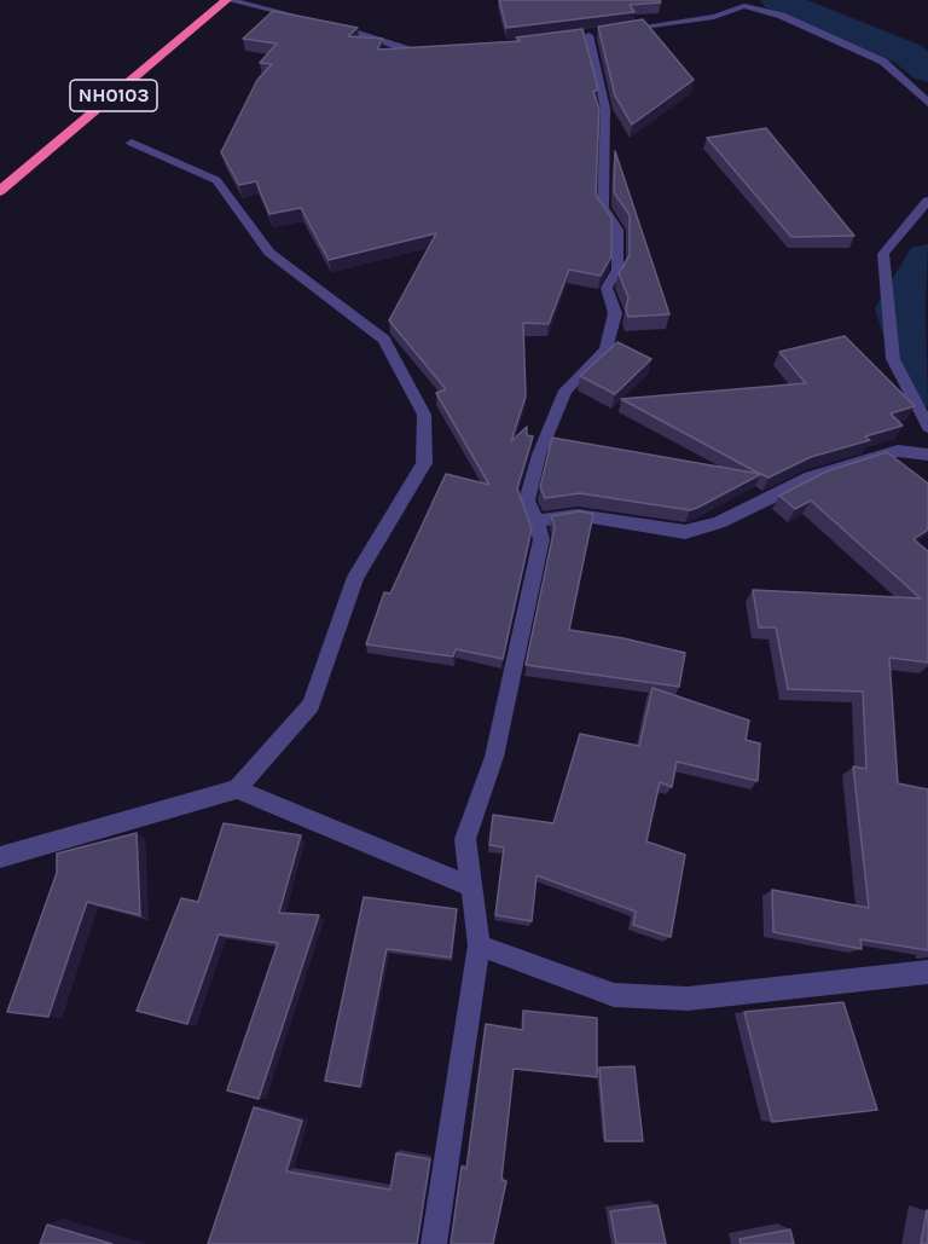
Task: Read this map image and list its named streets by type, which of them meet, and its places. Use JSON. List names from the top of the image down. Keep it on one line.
{"streets":{"highway":["NH0103"]}}
